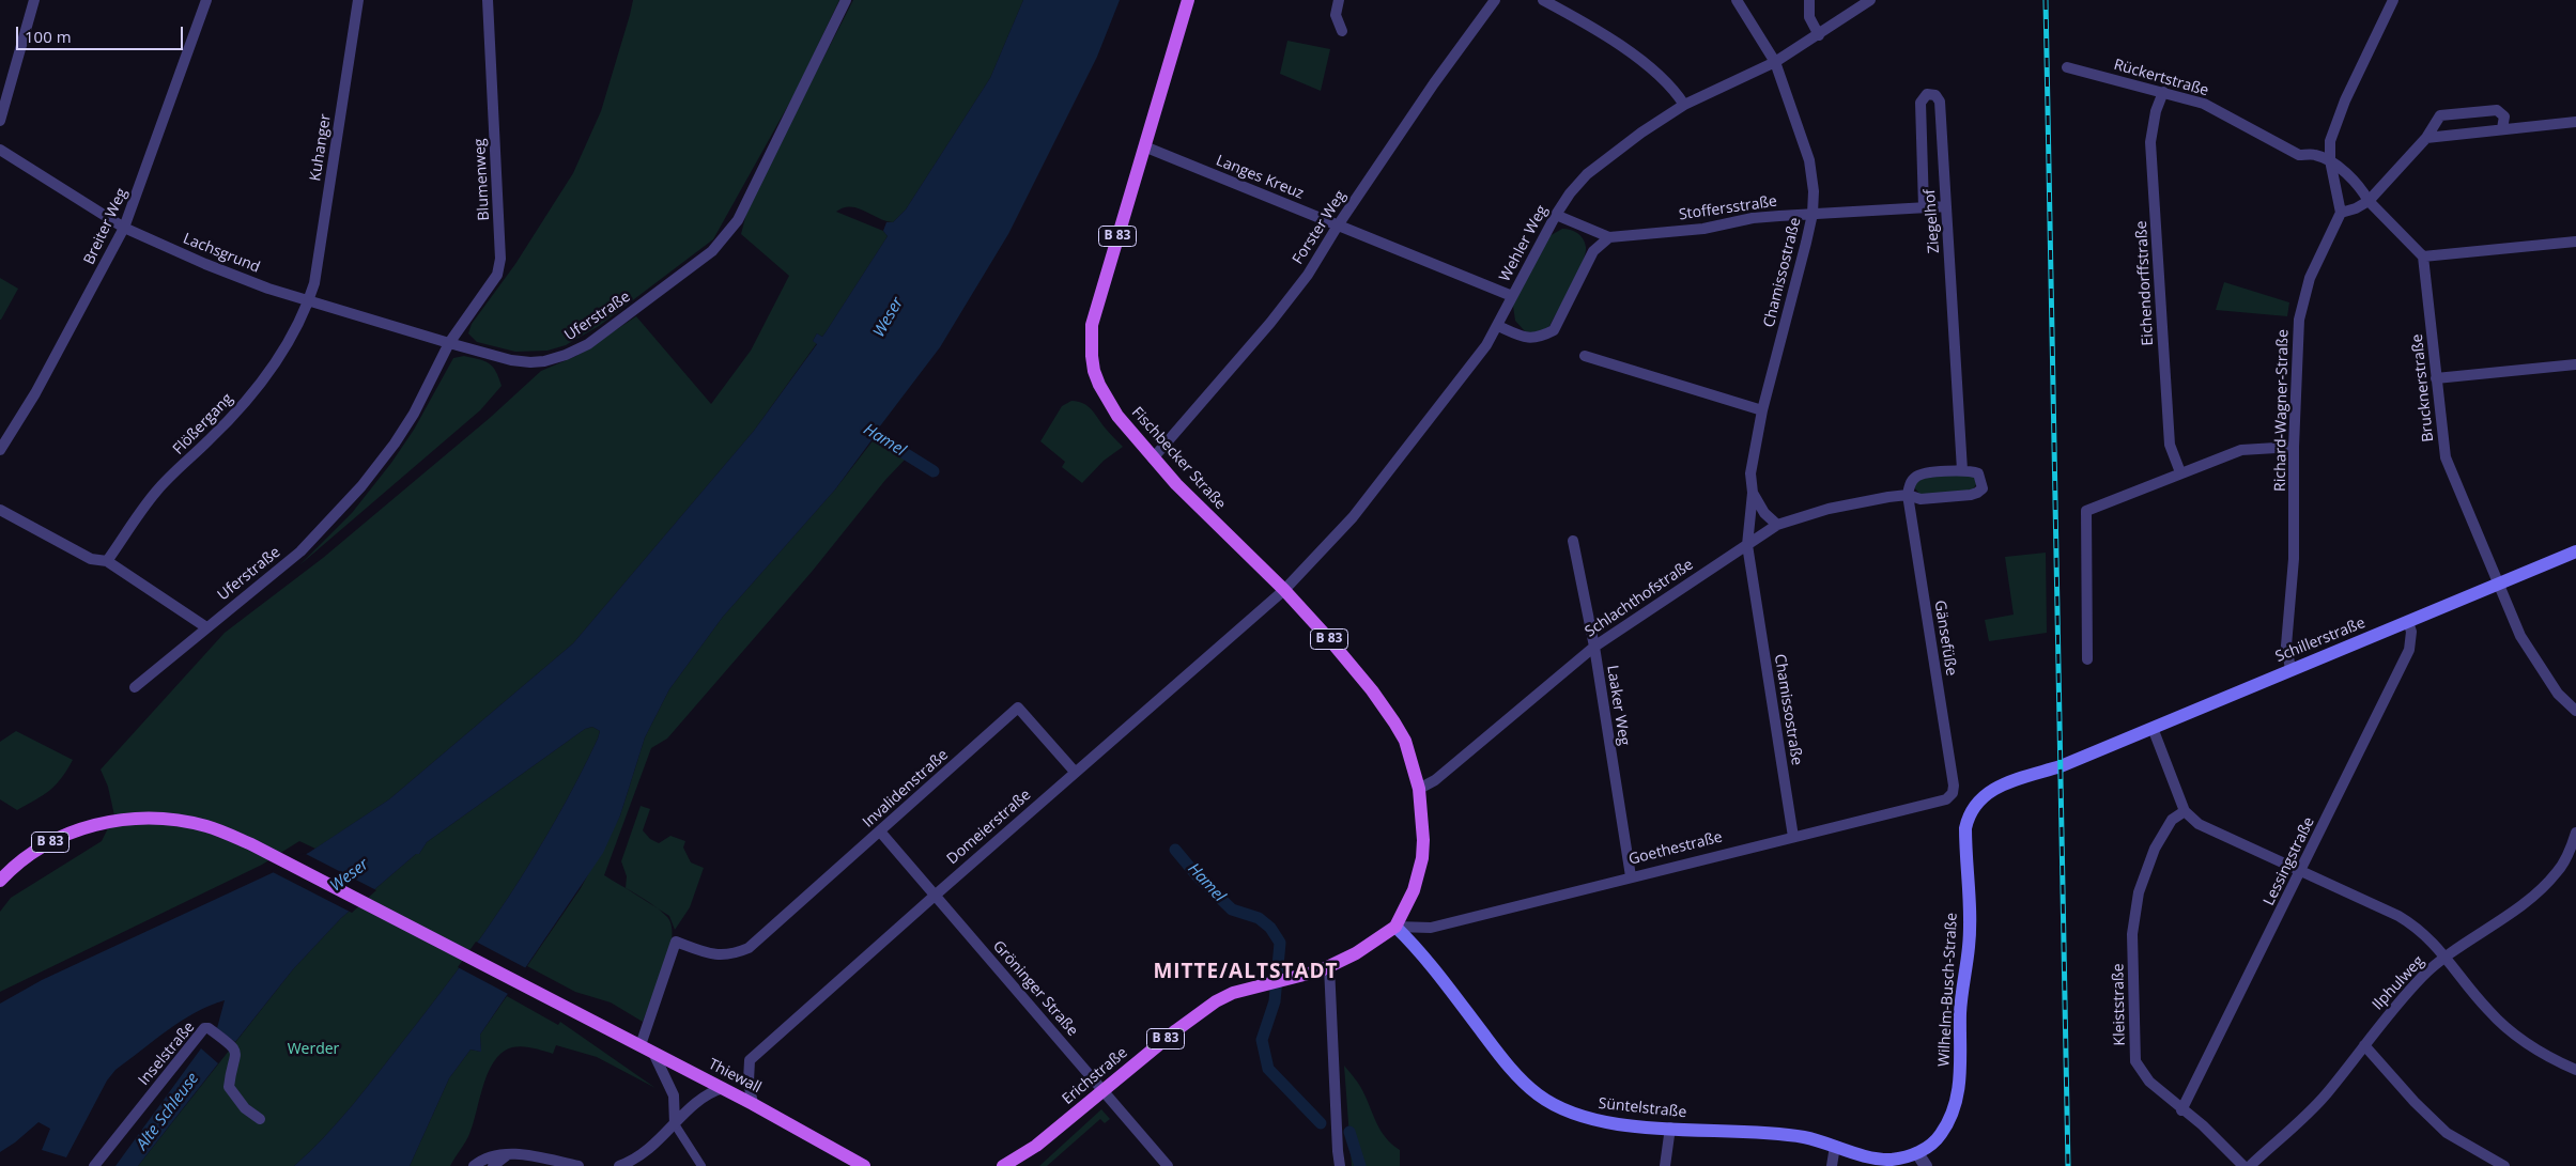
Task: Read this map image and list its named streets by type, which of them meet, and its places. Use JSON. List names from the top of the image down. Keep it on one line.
{"streets":{"main road":["B 83","Fischbecker Straße","Schillerstraße","Wilhelm-Busch-Straße","Thiewall","Erichstraße","Süntelstraße"],"street":["Rückertstraße","Kuhanger","Langes Kreuz","Blumenweg","Stoffersstraße","Ziegelhof","Breiter Weg","Forster Weg","Wehler Weg","Lachsgrund","Chamissostraße","Eichendorffstraße","Uferstraße","Brucknerstraße","Richard-Wagner-Straße","Flößergang","Schlachthofstraße","Gänsefüße","Laaker Weg","Invalidenstraße","Domeierstraße","Goethestraße","Lessingstraße","Ilphulweg","Gröninger Straße","Kleiststraße","Inselstraße"]},"crossings":[["Rückertstraße","Eichendorffstraße"],["Kuhanger","Lachsgrund"],["Kuhanger","Flößergang"],["Langes Kreuz","Forster Weg"],["Langes Kreuz","Wehler Weg"],["Langes Kreuz","Fischbecker Straße"],["Blumenweg","Lachsgrund"],["Blumenweg","Uferstraße"],["Stoffersstraße","Ziegelhof"],["Stoffersstraße","Chamissostraße"],["Breiter Weg","Lachsgrund"],["Forster Weg","Fischbecker Straße"],["B 83","Fischbecker Straße"],["B 83","Schlachthofstraße"],["B 83","Goethestraße"],["B 83","Erichstraße"],["B 83","Süntelstraße"],["Wehler Weg","Chamissostraße"],["Wehler Weg","Fischbecker Straße"],["Wehler Weg","Domeierstraße"],["Lachsgrund","Uferstraße"],["Lachsgrund","Flößergang"],["Chamissostraße","Schlachthofstraße"],["Chamissostraße","Goethestraße"],["Brucknerstraße","Schillerstraße"],["Richard-Wagner-Straße","Schillerstraße"],["Fischbecker Straße","Schlachthofstraße"],["Fischbecker Straße","Domeierstraße"],["Schlachthofstraße","Gänsefüße"],["Schlachthofstraße","Laaker Weg"],["Gänsefüße","Goethestraße"],["Schillerstraße","Lessingstraße"],["Schillerstraße","Wilhelm-Busch-Straße"],["Laaker Weg","Goethestraße"],["Invalidenstraße","Domeierstraße"],["Invalidenstraße","Gröninger Straße"],["Invalidenstraße","Thiewall"],["Domeierstraße","Gröninger Straße"],["Domeierstraße","Thiewall"],["Goethestraße","Süntelstraße"],["Lessingstraße","Kleiststraße"],["Gröninger Straße","Erichstraße"],["Wilhelm-Busch-Straße","Süntelstraße"]],"districts":["MITTE/ALTSTADT"],"water":["Weser","Hamel","Alte Schleuse"],"parks":["Werder"],"scale_bar":"100 m"}
